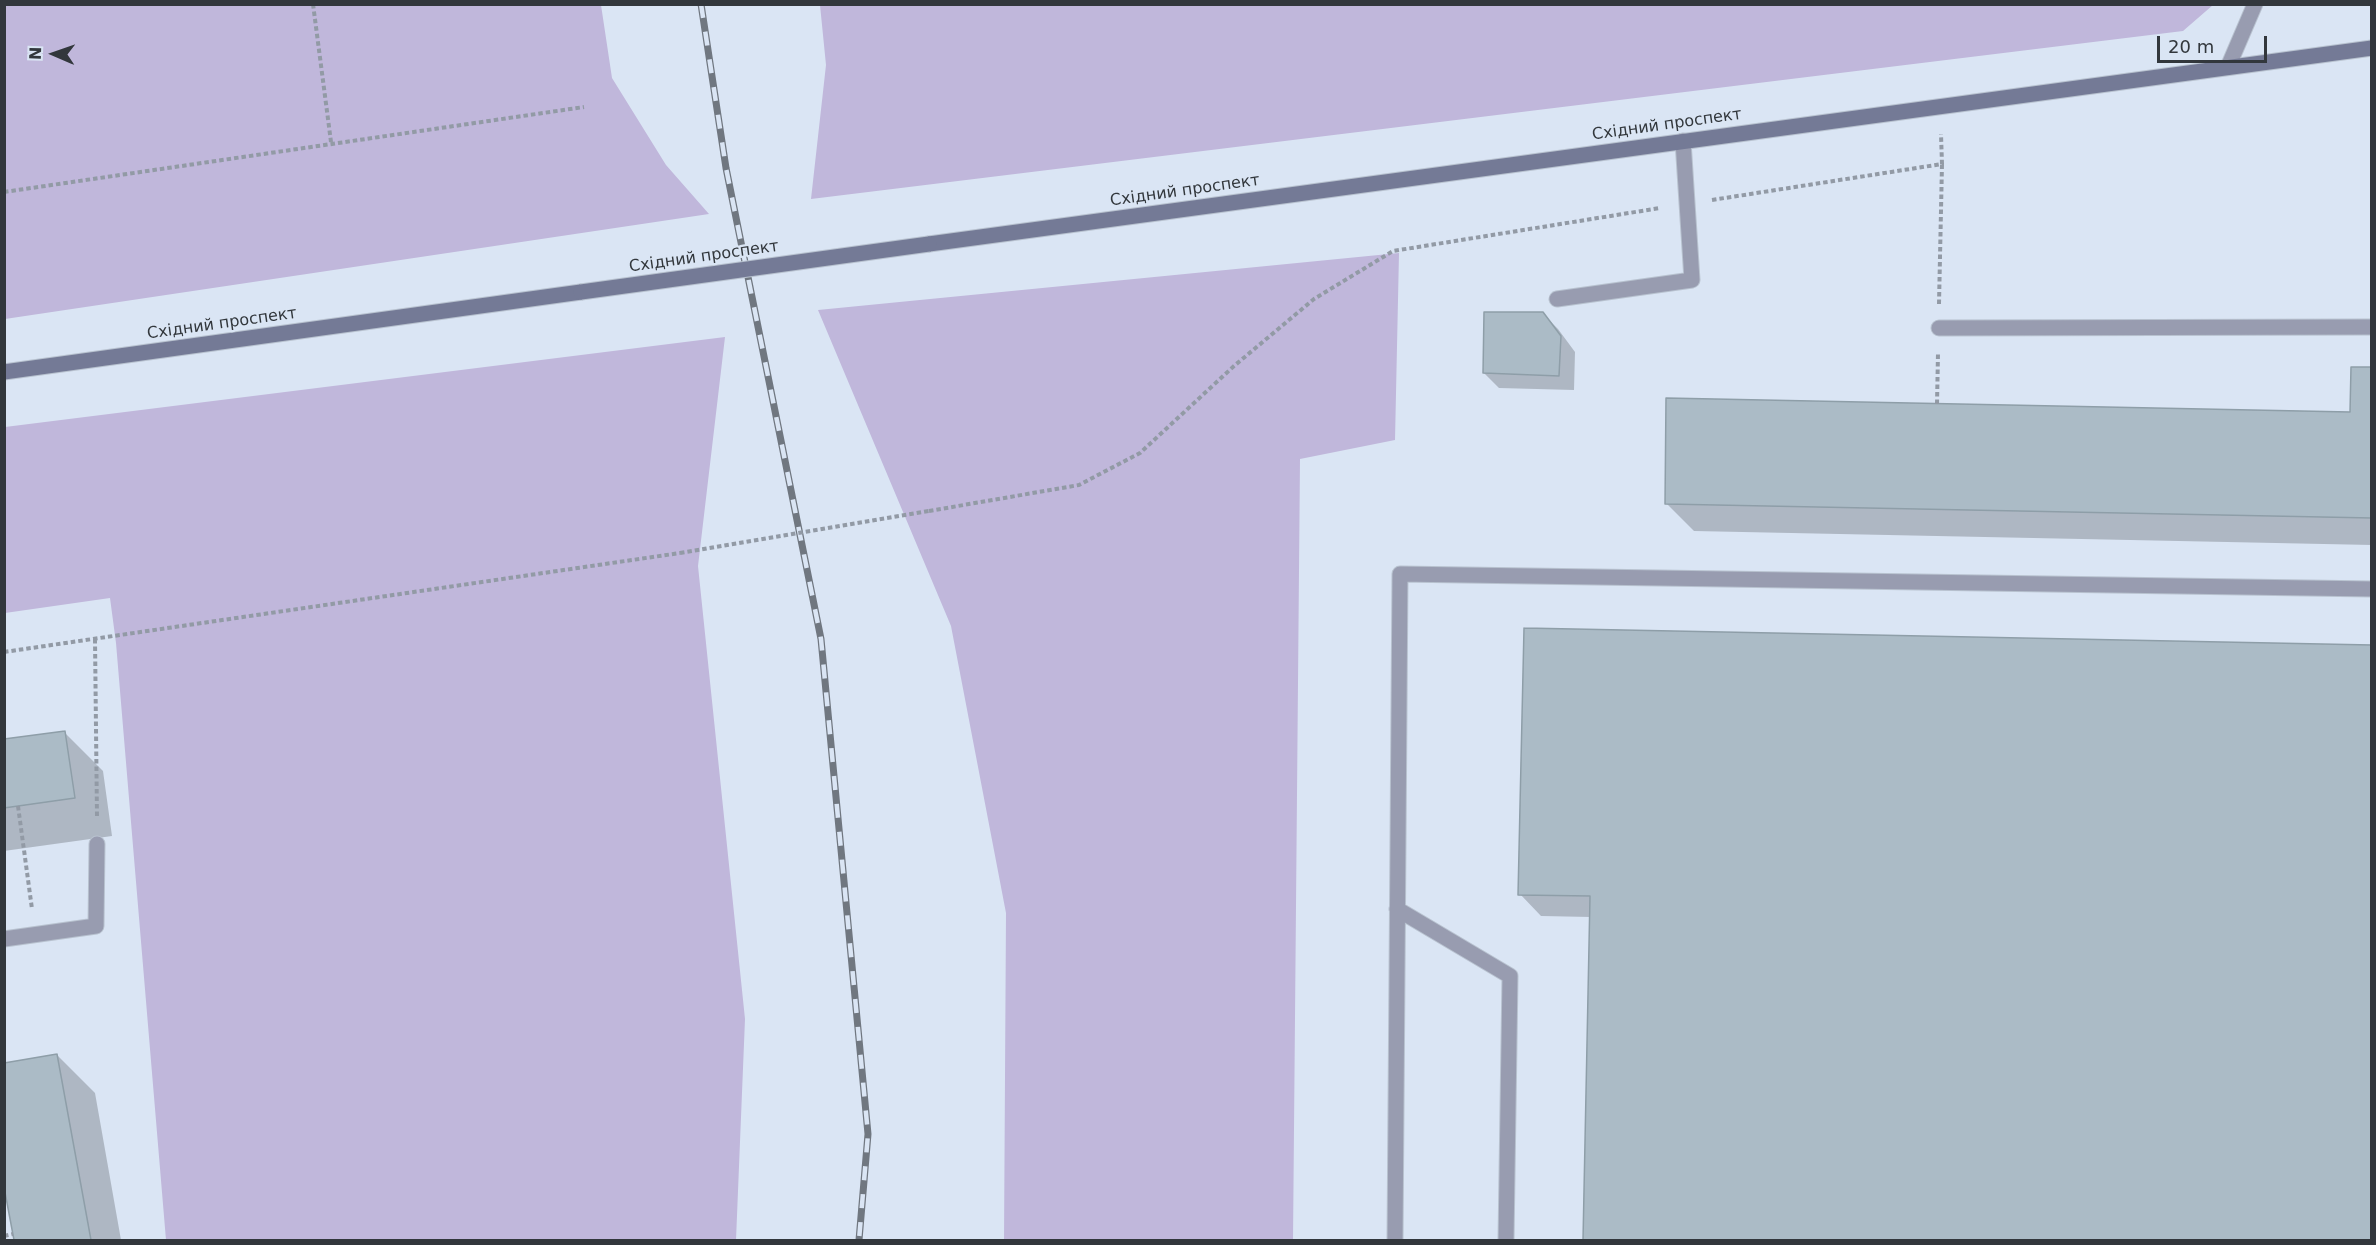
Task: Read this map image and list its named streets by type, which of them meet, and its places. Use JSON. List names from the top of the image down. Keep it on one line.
{"streets":{"main road":["Східний проспект"]},"scale_bar":"20 m","north":"left"}
